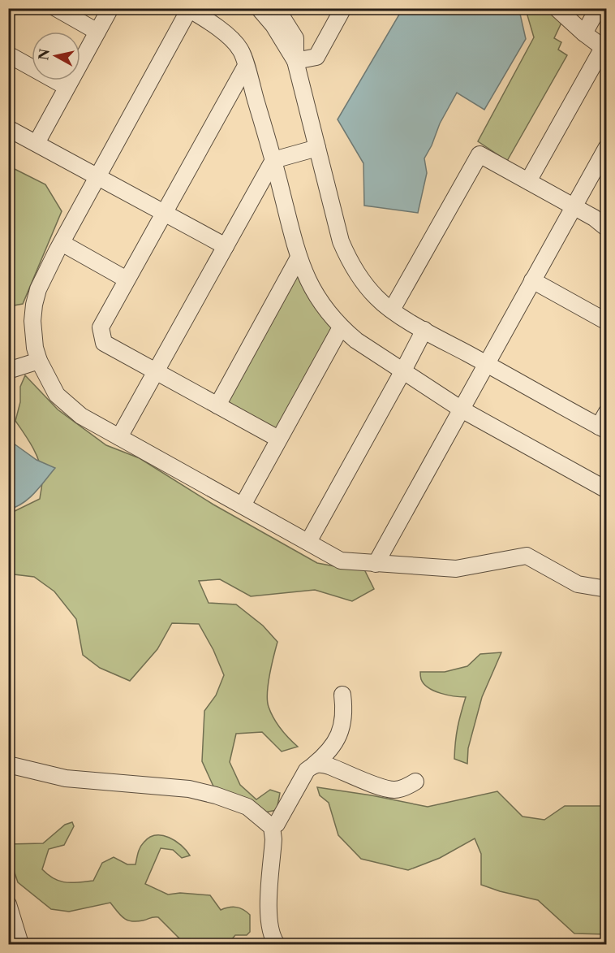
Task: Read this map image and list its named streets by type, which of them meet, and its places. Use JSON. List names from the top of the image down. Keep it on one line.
{"north":"left"}
